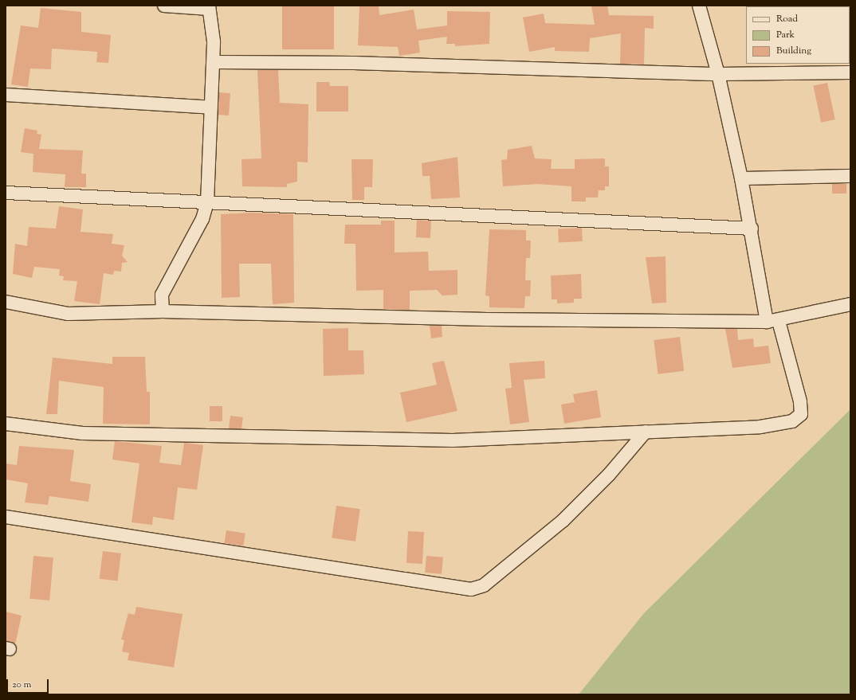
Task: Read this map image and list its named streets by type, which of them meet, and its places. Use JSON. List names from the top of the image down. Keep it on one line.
{"legend":["Road","Park","Building"],"scale_bar":"20 m"}
